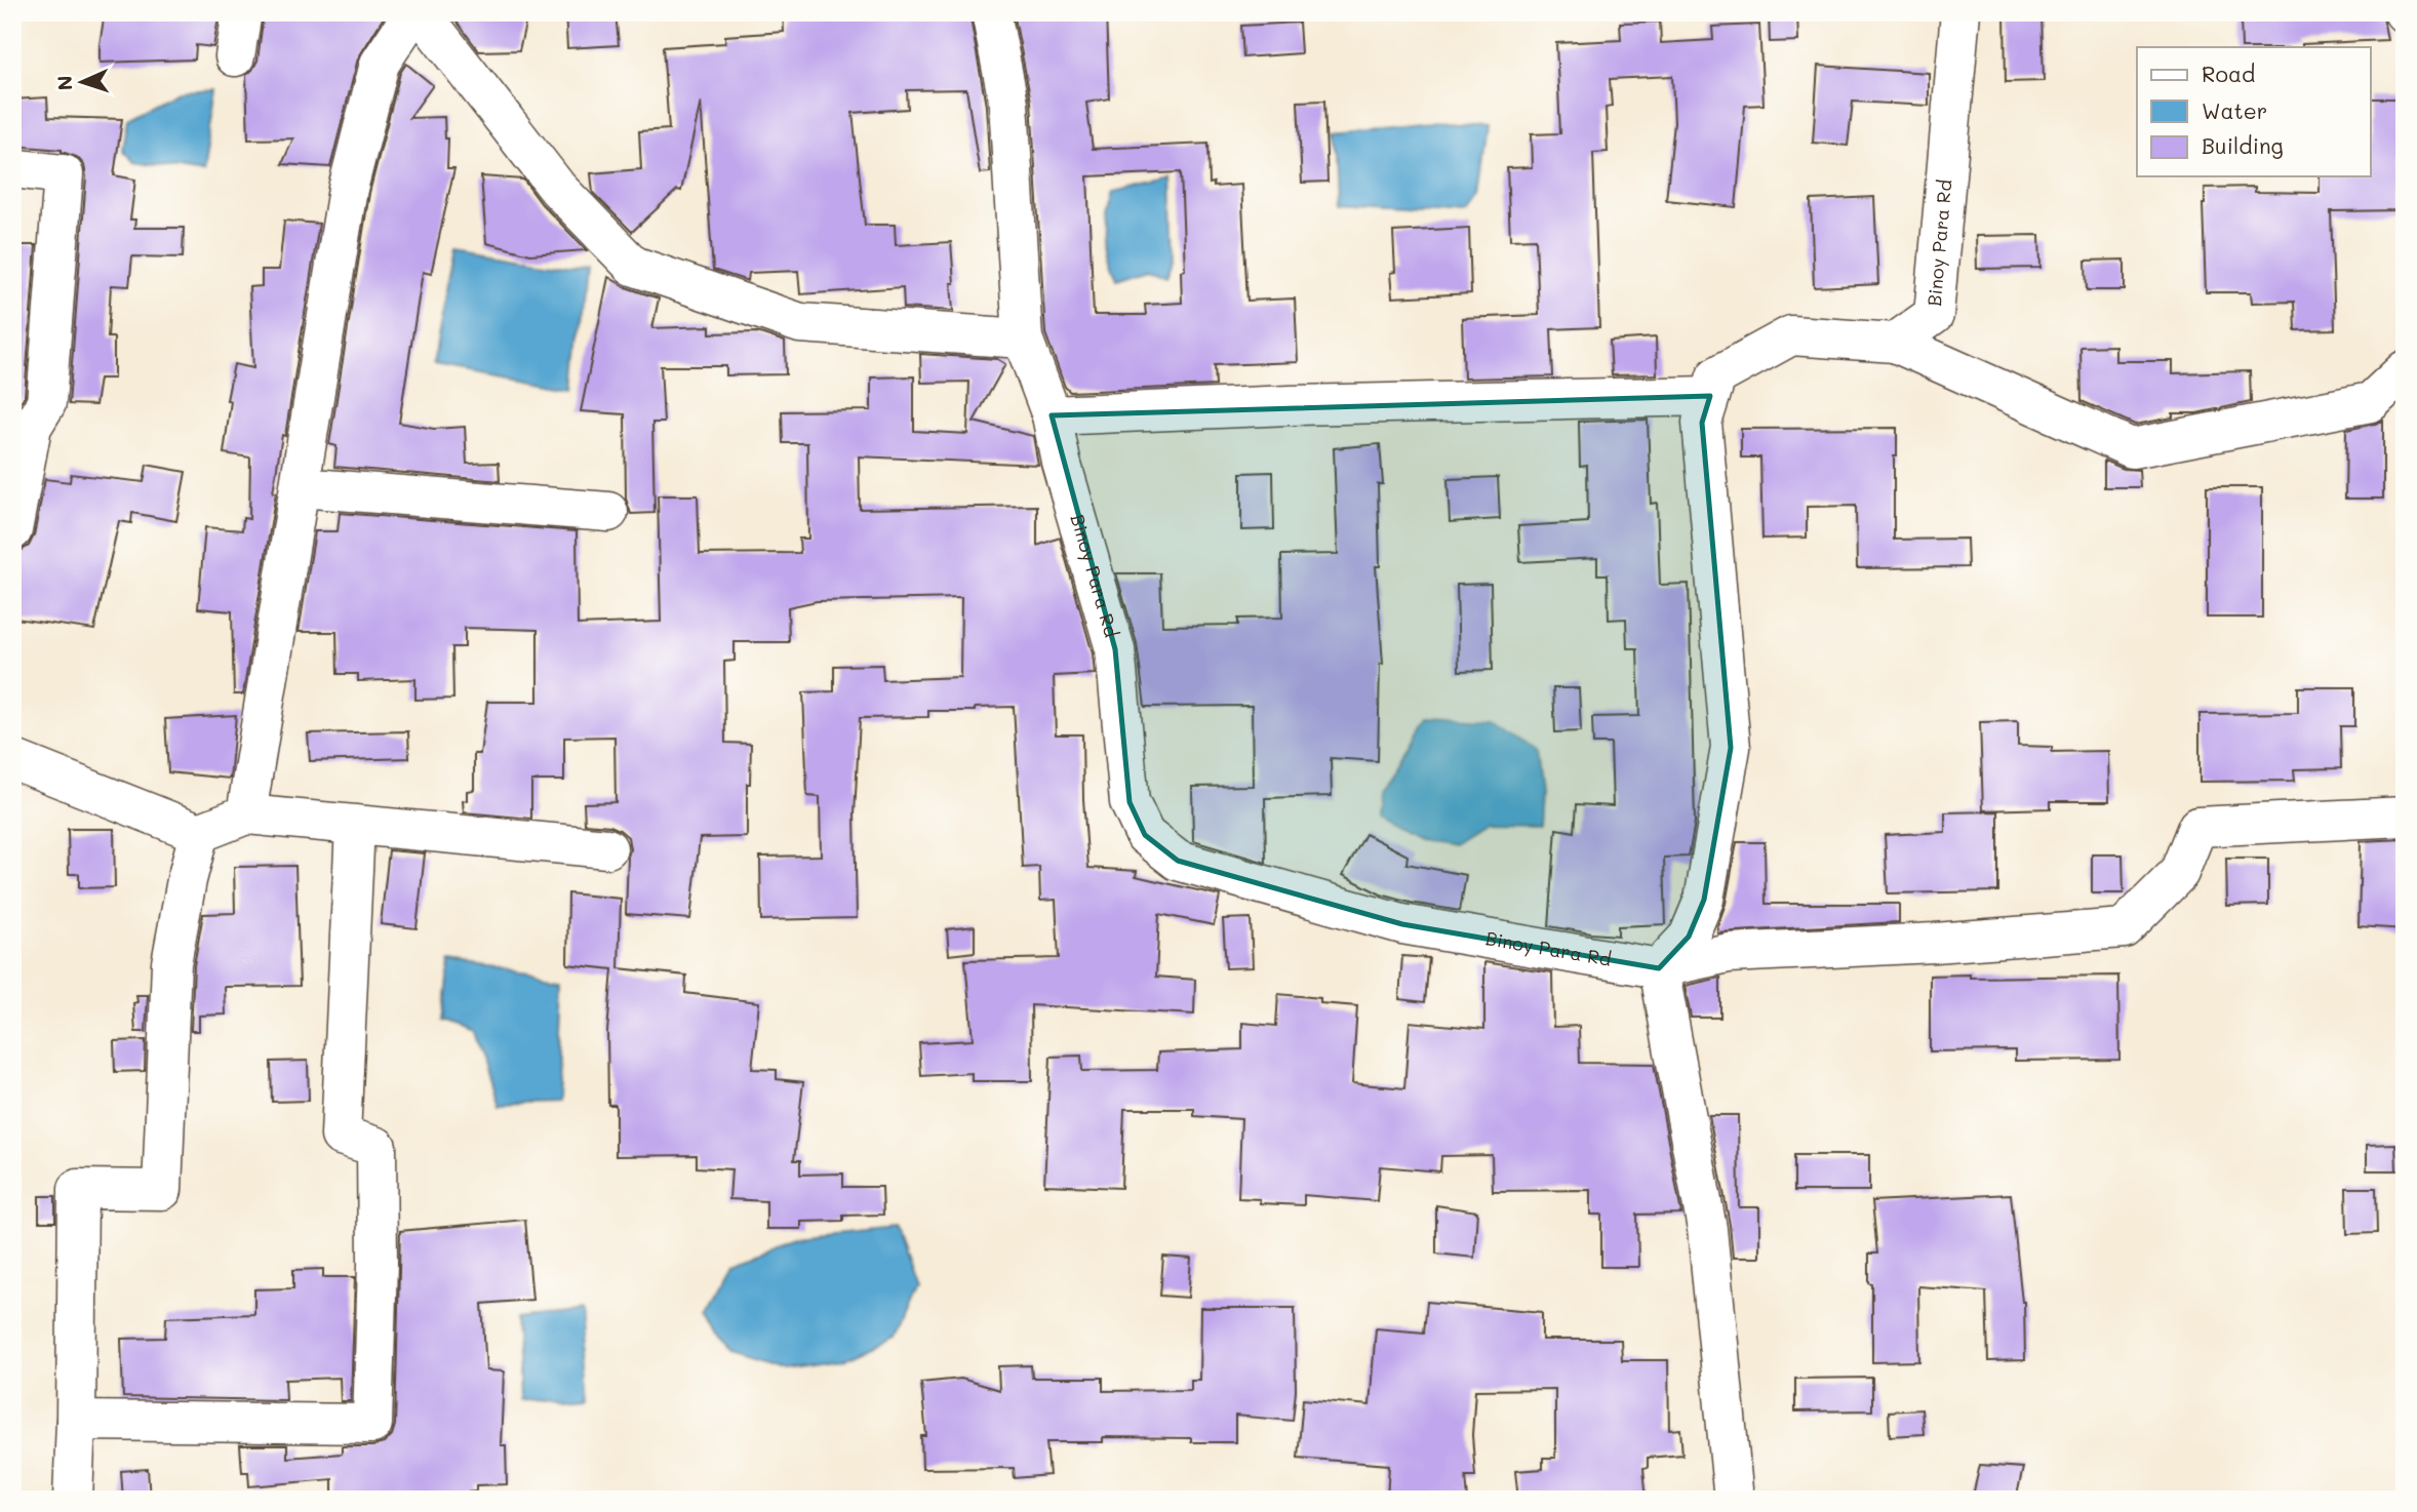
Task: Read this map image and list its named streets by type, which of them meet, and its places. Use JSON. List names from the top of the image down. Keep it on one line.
{"streets":{"street":["Binoy Para Rd"]},"legend":["Road","Water","Building"],"north":"left"}
